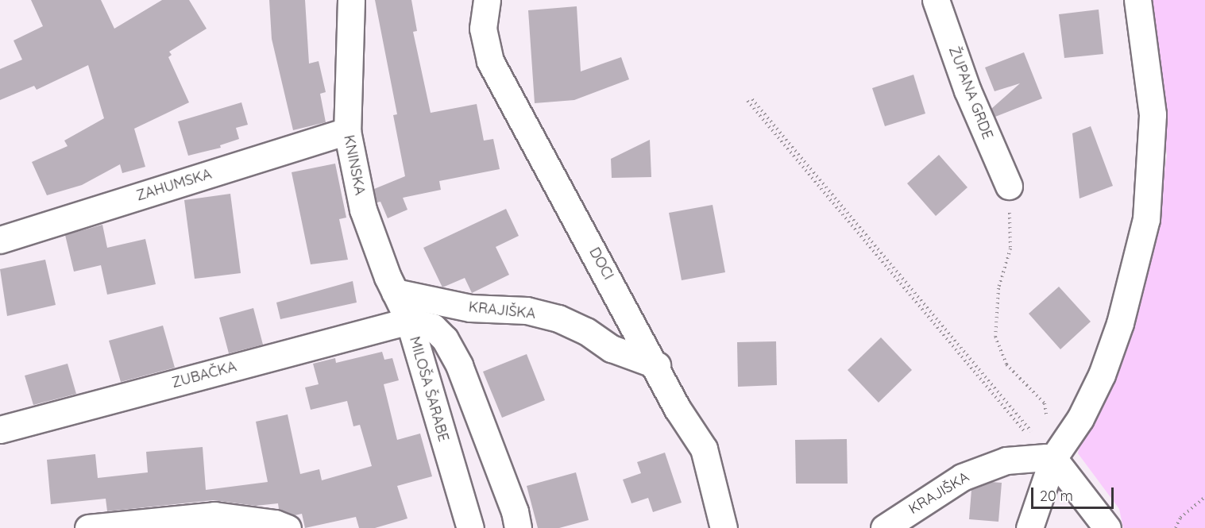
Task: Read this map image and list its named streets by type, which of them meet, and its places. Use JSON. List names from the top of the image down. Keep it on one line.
{"streets":{"street":["ŽUPANA GRDE","KNINSKA","ZAHUMSKA","DOCI","KRAJIŠKA","ZUBAČKA","MILOŠA ŠARABE"]},"crossings":[["KNINSKA","ZAHUMSKA"],["KNINSKA","KRAJIŠKA"],["KNINSKA","ZUBAČKA"],["KNINSKA","MILOŠA ŠARABE"],["DOCI","KRAJIŠKA"],["ZUBAČKA","MILOŠA ŠARABE"]],"scale_bar":"20 m"}
